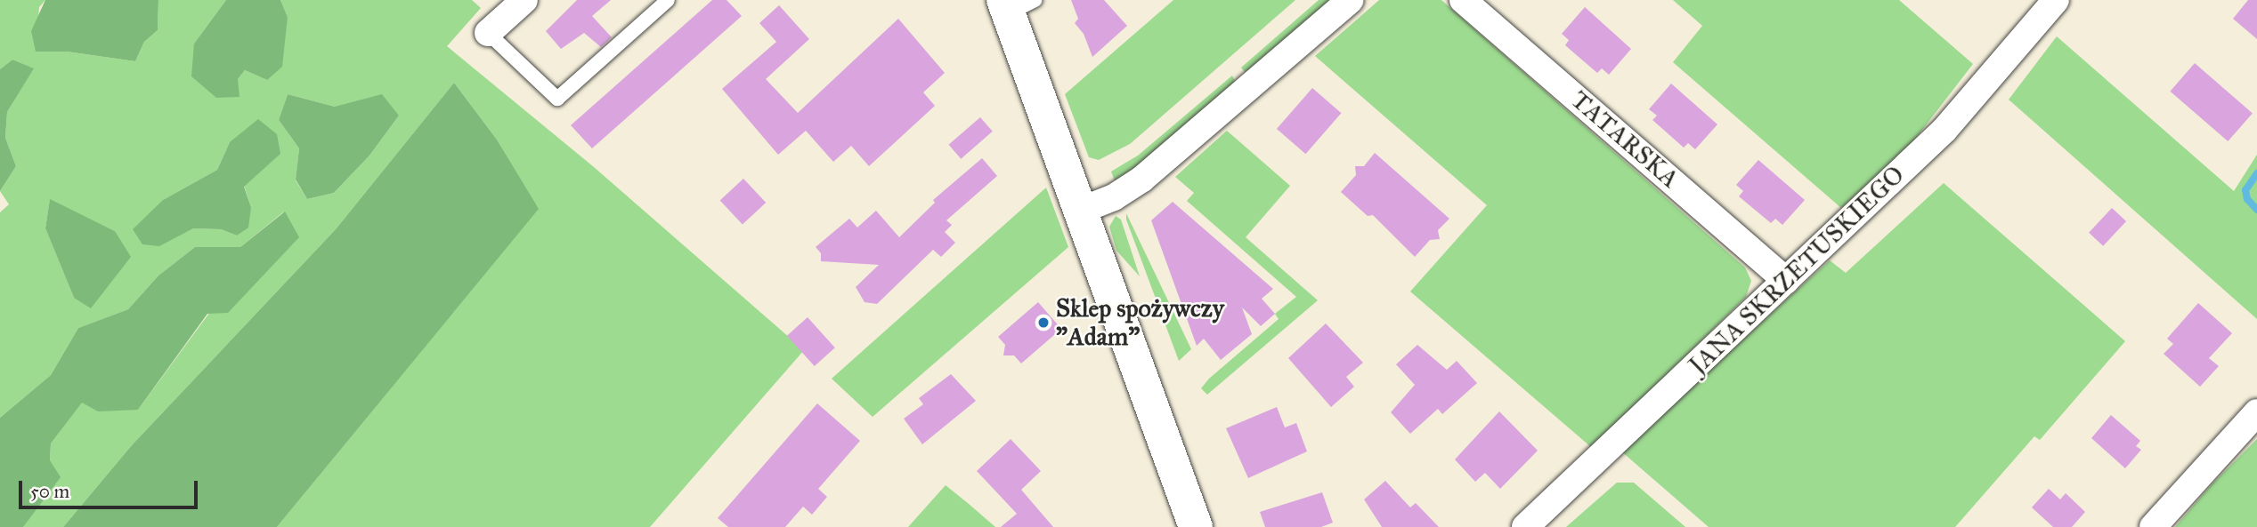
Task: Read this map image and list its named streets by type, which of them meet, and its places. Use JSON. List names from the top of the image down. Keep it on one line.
{"streets":{"street":["TATARSKA","JANA SKRZETUSKIEGO"]},"crossings":[["TATARSKA","JANA SKRZETUSKIEGO"]],"places":["Sklep spożywczy \"Adam\""],"scale_bar":"50 m"}
